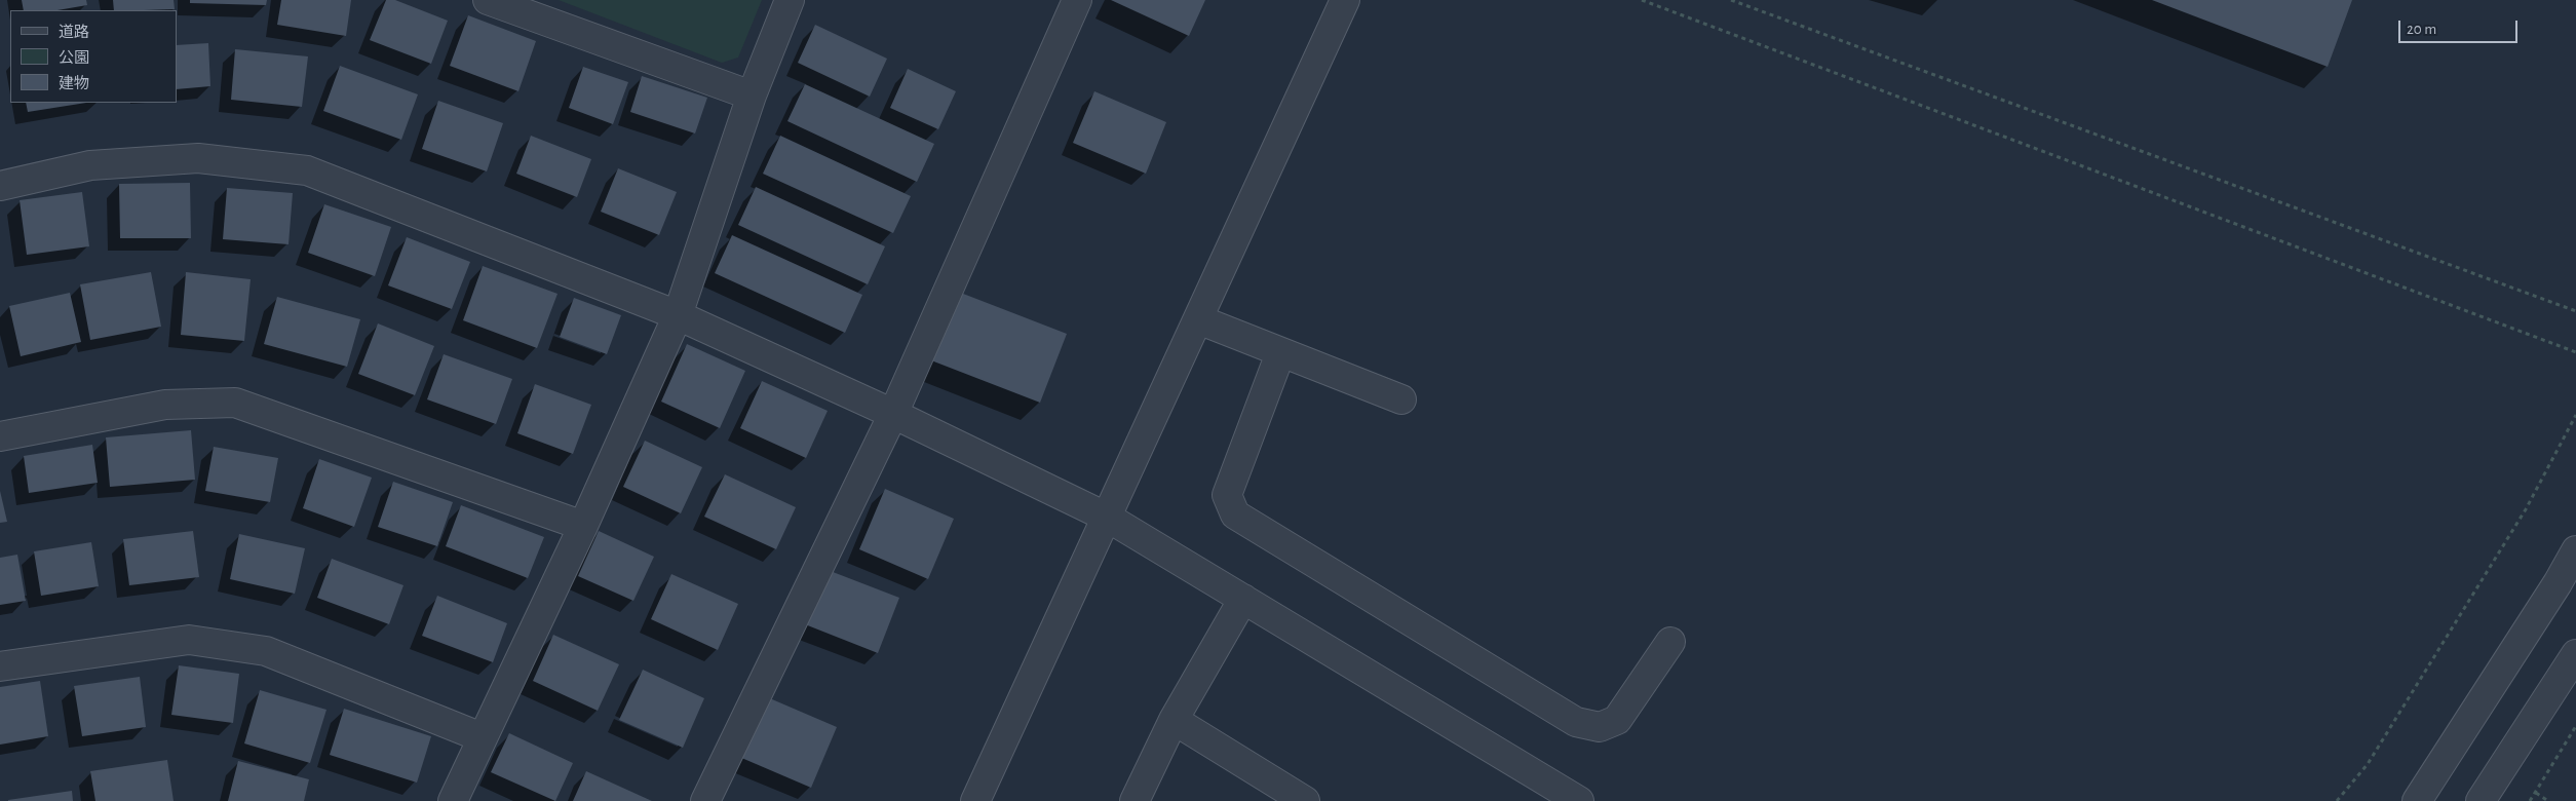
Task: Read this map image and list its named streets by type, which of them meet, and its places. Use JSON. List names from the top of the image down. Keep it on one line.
{"legend":["道路","公園","建物"],"scale_bar":"20 m"}
